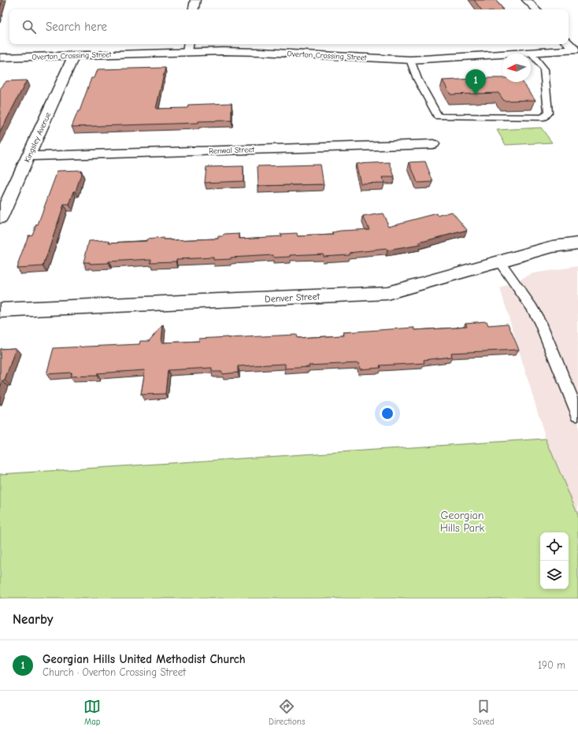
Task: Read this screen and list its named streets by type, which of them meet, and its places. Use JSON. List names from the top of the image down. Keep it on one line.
{"streets":{"street":["Overton Crossing Street","Kingsley Avenue","Renwal Street","Denver Street"]},"crossings":[["Overton Crossing Street","Kingsley Avenue"],["Kingsley Avenue","Renwal Street"]],"parks":["Georgian Hills Park"],"north":"left","page":{"search":"Search here","pins":"1","heading":"Nearby","list":[{"mark":"1","name":"Georgian Hills United Methodist Church","note":"Church · Overton Crossing Street","value":"190 m"}],"nav":["Map","Directions","Saved"]}}
